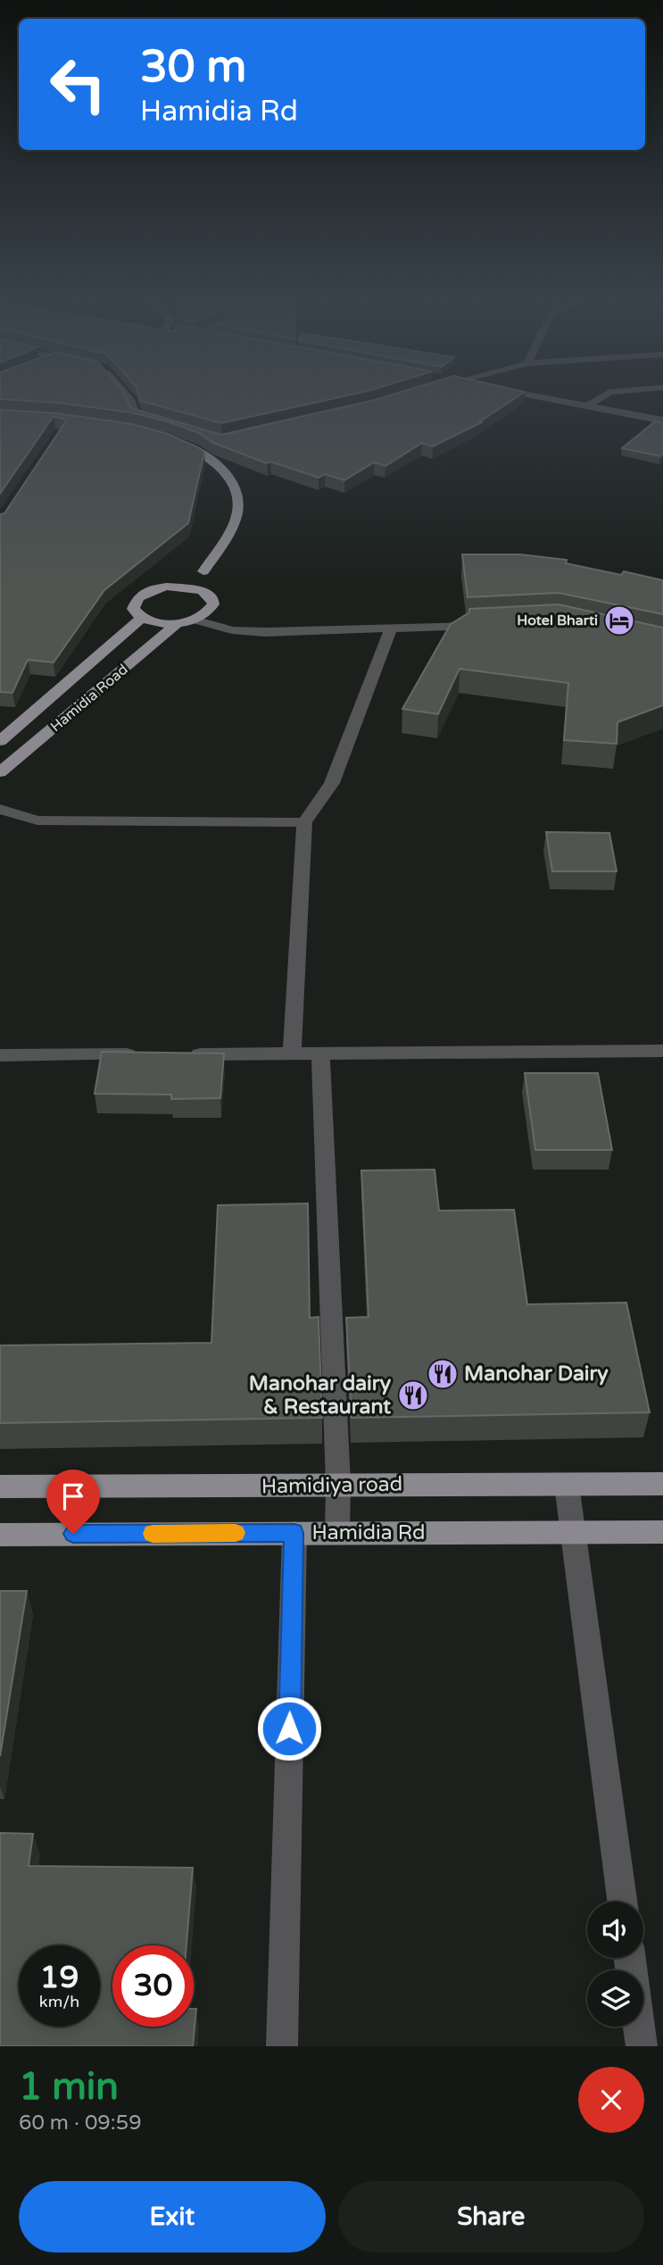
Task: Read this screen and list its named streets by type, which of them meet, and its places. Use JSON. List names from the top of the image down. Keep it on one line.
{"streets":{"main road":["Hamidia Road","Hamidiya road","Hamidia Rd"]},"places":{"hotel":["Hotel Bharti"],"restaurant":["Manohar Dairy","Manohar dairy & Restaurant"]},"page":{"turn":["30 m","Hamidia Rd"],"speed":"19 km/h","limit":"30","heading":["1 min","60 m · 09:59"],"buttons":["Exit","Share"]}}
